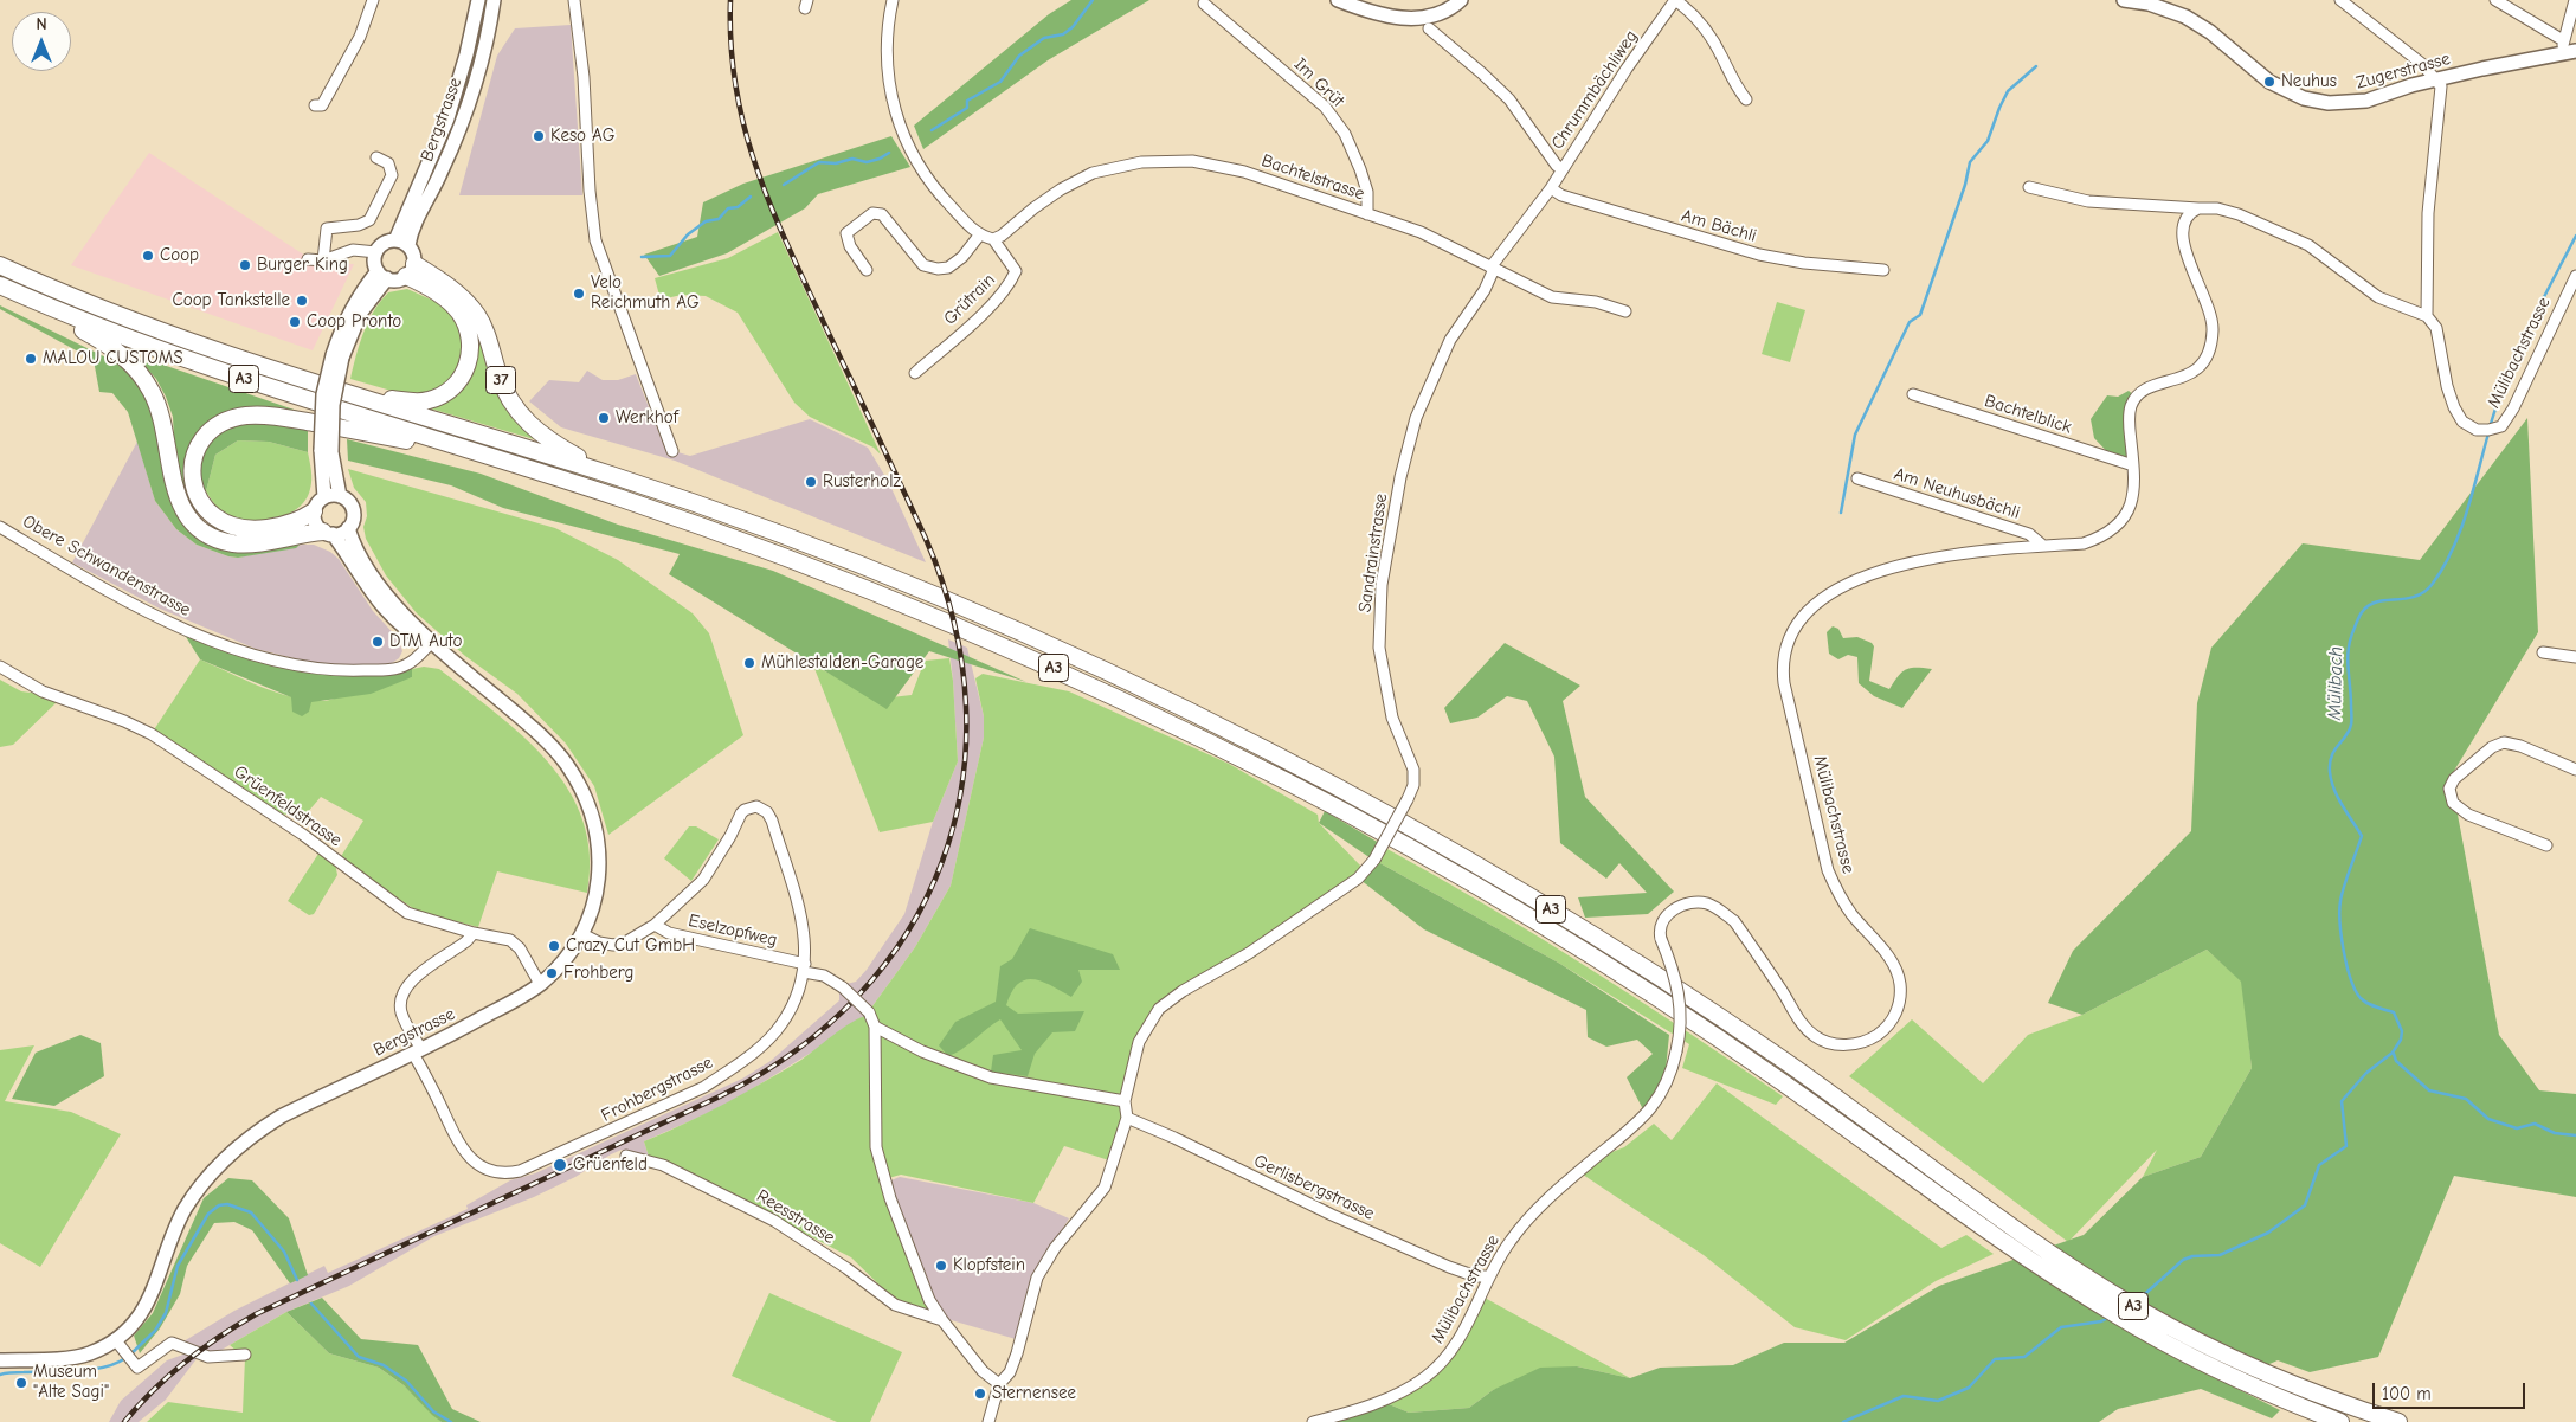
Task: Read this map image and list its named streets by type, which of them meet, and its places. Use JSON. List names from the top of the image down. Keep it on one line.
{"streets":{"highway":["A3","37"],"main road":["Zugerstrasse","Bergstrasse"],"street":["Im Grüt","Chrummbächliweg","Bachtelstrasse","Am Bächli","Grütrain","Mülibachstrasse","Bachtelblick","Am Neuhusbächli","Sandrainstrasse","Obere Schwandenstrasse","Grüenfeldstrasse","Eselzopfweg","Frohbergstrasse","Gerlisbergstrasse","Reesstrasse"]},"crossings":[["Im Grüt","Bachtelstrasse"],["Chrummbächliweg","Bachtelstrasse"],["Chrummbächliweg","Am Bächli"],["Chrummbächliweg","Sandrainstrasse"],["Bergstrasse","37"],["Bergstrasse","Obere Schwandenstrasse"],["Bergstrasse","Grüenfeldstrasse"],["Bergstrasse","Frohbergstrasse"],["Bachtelstrasse","Grütrain"],["Bachtelstrasse","Sandrainstrasse"],["Mülibachstrasse","Bachtelblick"],["Mülibachstrasse","Am Neuhusbächli"],["Mülibachstrasse","Gerlisbergstrasse"],["A3","37"],["Sandrainstrasse","Gerlisbergstrasse"],["Grüenfeldstrasse","Frohbergstrasse"],["Eselzopfweg","Frohbergstrasse"]],"water":["Mülibach"],"places":["Neuhus","Keso AG","Coop","Burger King","Velo Reichmuth AG","Coop Tankstelle","Coop Pronto","MALOU CUSTOMS","Werkhof","Rusterholz","DTM Auto","Mühlestalden-Garage","Crazy Cut GmbH","Frohberg","Grüenfeld","Klopfstein","Museum \"Alte Sagi\"","Sternensee"],"scale_bar":"100 m","north":"top"}
